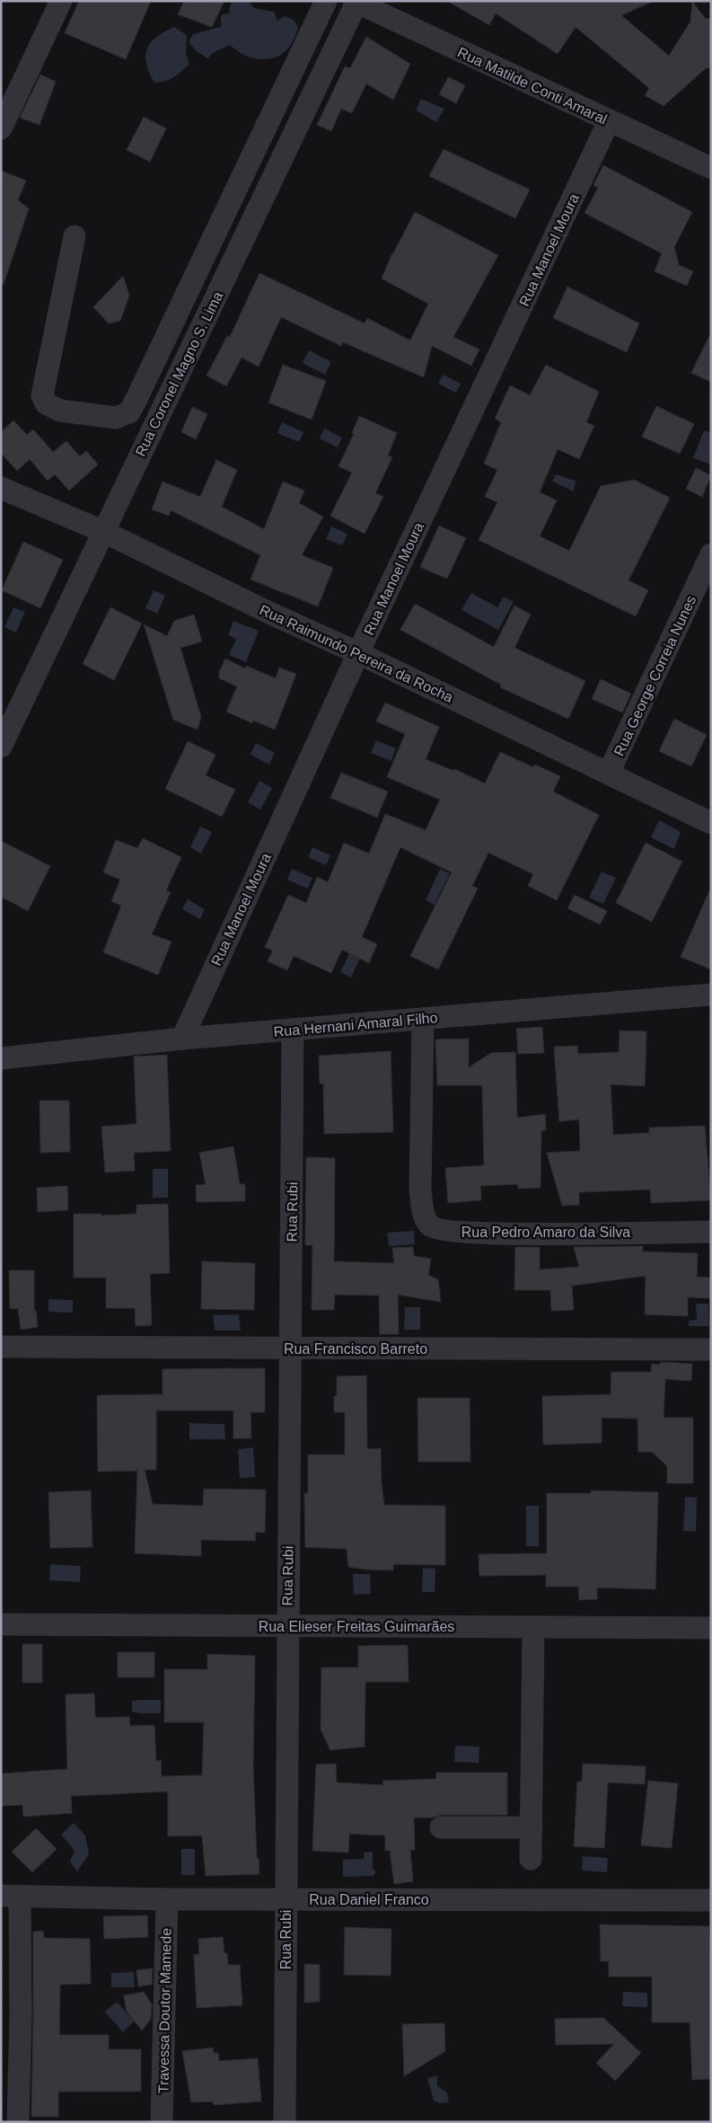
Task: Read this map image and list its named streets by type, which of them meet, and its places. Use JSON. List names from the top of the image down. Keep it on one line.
{"streets":{"street":["Rua Matilde Conti Amaral","Rua Manoel Moura","Rua Coronel Magno S. Lima","Rua Raimundo Pereira da Rocha","Rua George Correia Nunes","Rua Hernani Amaral Filho","Rua Rubi","Rua Pedro Amaro da Silva","Rua Francisco Barreto","Rua Elieser Freitas Guimarães","Rua Daniel Franco","Travessa Doutor Mamede"]},"crossings":[["Rua Matilde Conti Amaral","Rua Manoel Moura"],["Rua Matilde Conti Amaral","Rua Coronel Magno S. Lima"],["Rua Manoel Moura","Rua Raimundo Pereira da Rocha"],["Rua Manoel Moura","Rua Hernani Amaral Filho"],["Rua Coronel Magno S. Lima","Rua Raimundo Pereira da Rocha"],["Rua Raimundo Pereira da Rocha","Rua George Correia Nunes"],["Rua Hernani Amaral Filho","Rua Rubi"],["Rua Hernani Amaral Filho","Rua Pedro Amaro da Silva"],["Rua Rubi","Rua Francisco Barreto"],["Rua Rubi","Rua Elieser Freitas Guimarães"],["Rua Rubi","Rua Daniel Franco"],["Rua Daniel Franco","Travessa Doutor Mamede"]]}
